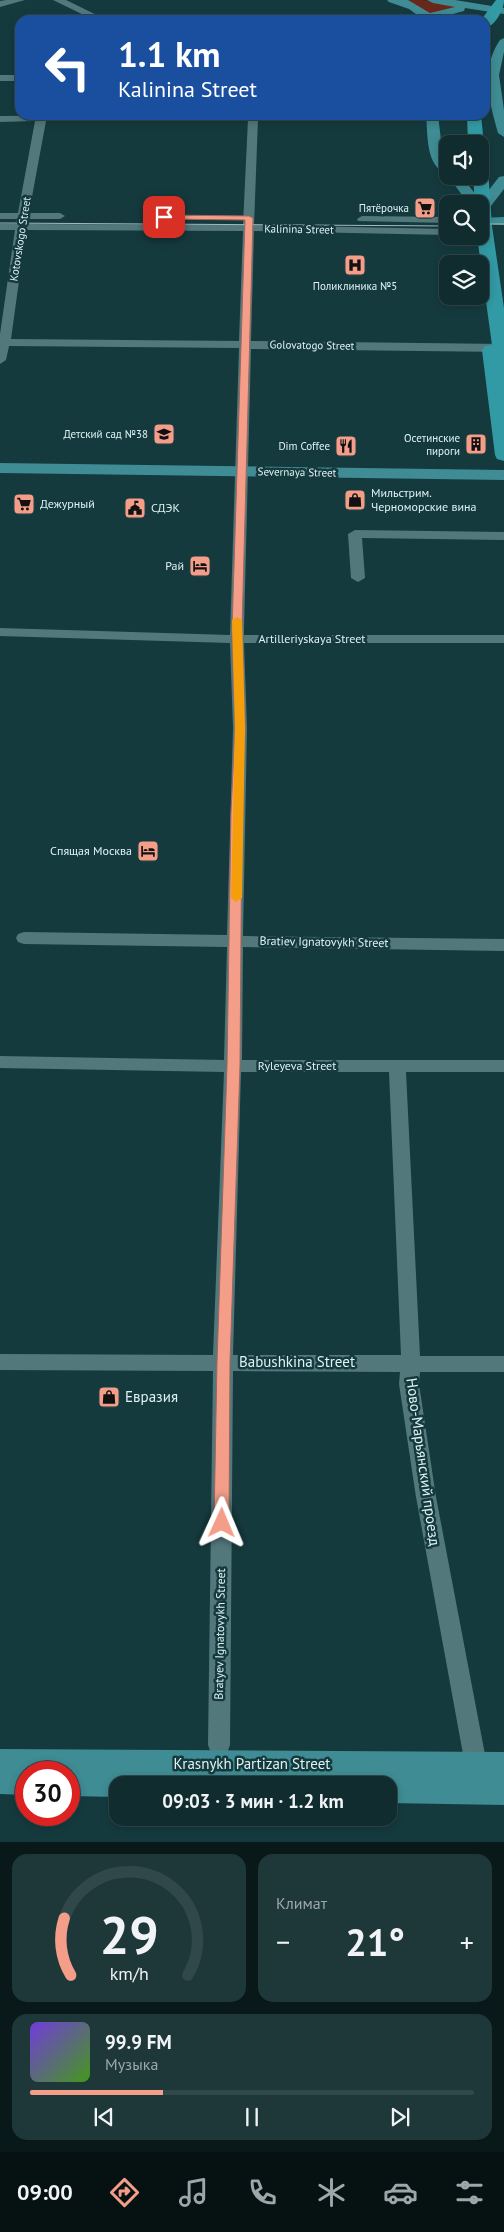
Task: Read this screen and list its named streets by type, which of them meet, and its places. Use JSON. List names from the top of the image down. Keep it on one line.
{"streets":{"main road":["Severnaya Street","Krasnykh Partizan Street"],"street":["Kalinina Street","Kotovskogo Street","Golovatogo Street","Artilleriyskaya Street","Bratiev Ignatovykh Street","Ryleyeva Street","Babushkina Street","Ново-Марьянский проезд","Bratyev Ignatovykh Street"]},"crossings":[["Kalinina Street","Kotovskogo Street"],["Kalinina Street","Bratyev Ignatovykh Street"],["Kotovskogo Street","Golovatogo Street"],["Golovatogo Street","Bratyev Ignatovykh Street"],["Severnaya Street","Bratyev Ignatovykh Street"],["Artilleriyskaya Street","Bratyev Ignatovykh Street"],["Bratiev Ignatovykh Street","Bratyev Ignatovykh Street"],["Ryleyeva Street","Ново-Марьянский проезд"],["Ryleyeva Street","Bratyev Ignatovykh Street"],["Babushkina Street","Ново-Марьянский проезд"],["Babushkina Street","Bratyev Ignatovykh Street"],["Ново-Марьянский проезд","Krasnykh Partizan Street"]],"places":{"supermarket":["Пятёрочка","Дежурный"],"hospital":["Поликлиника №5"],"school or university":["Детский сад №38"],"building":["Осетинские пироги"],"restaurant":["Dim Coffee"],"shop":["Мильстрим. Черноморские вина","Евразия"],"public building":["СДЭК"],"hotel":["Рай","Спящая Москва"]},"page":{"turn":["1.1 km","Kalinina Street"],"limit":"30","trip":"09:03 · 3 мин · 1.2 km","tile":"Климат","heat":["−","21°","+"],"song":["99.9 FM","Музыка"],"tabs":"09:00","gauge":["29","km/h"]}}
